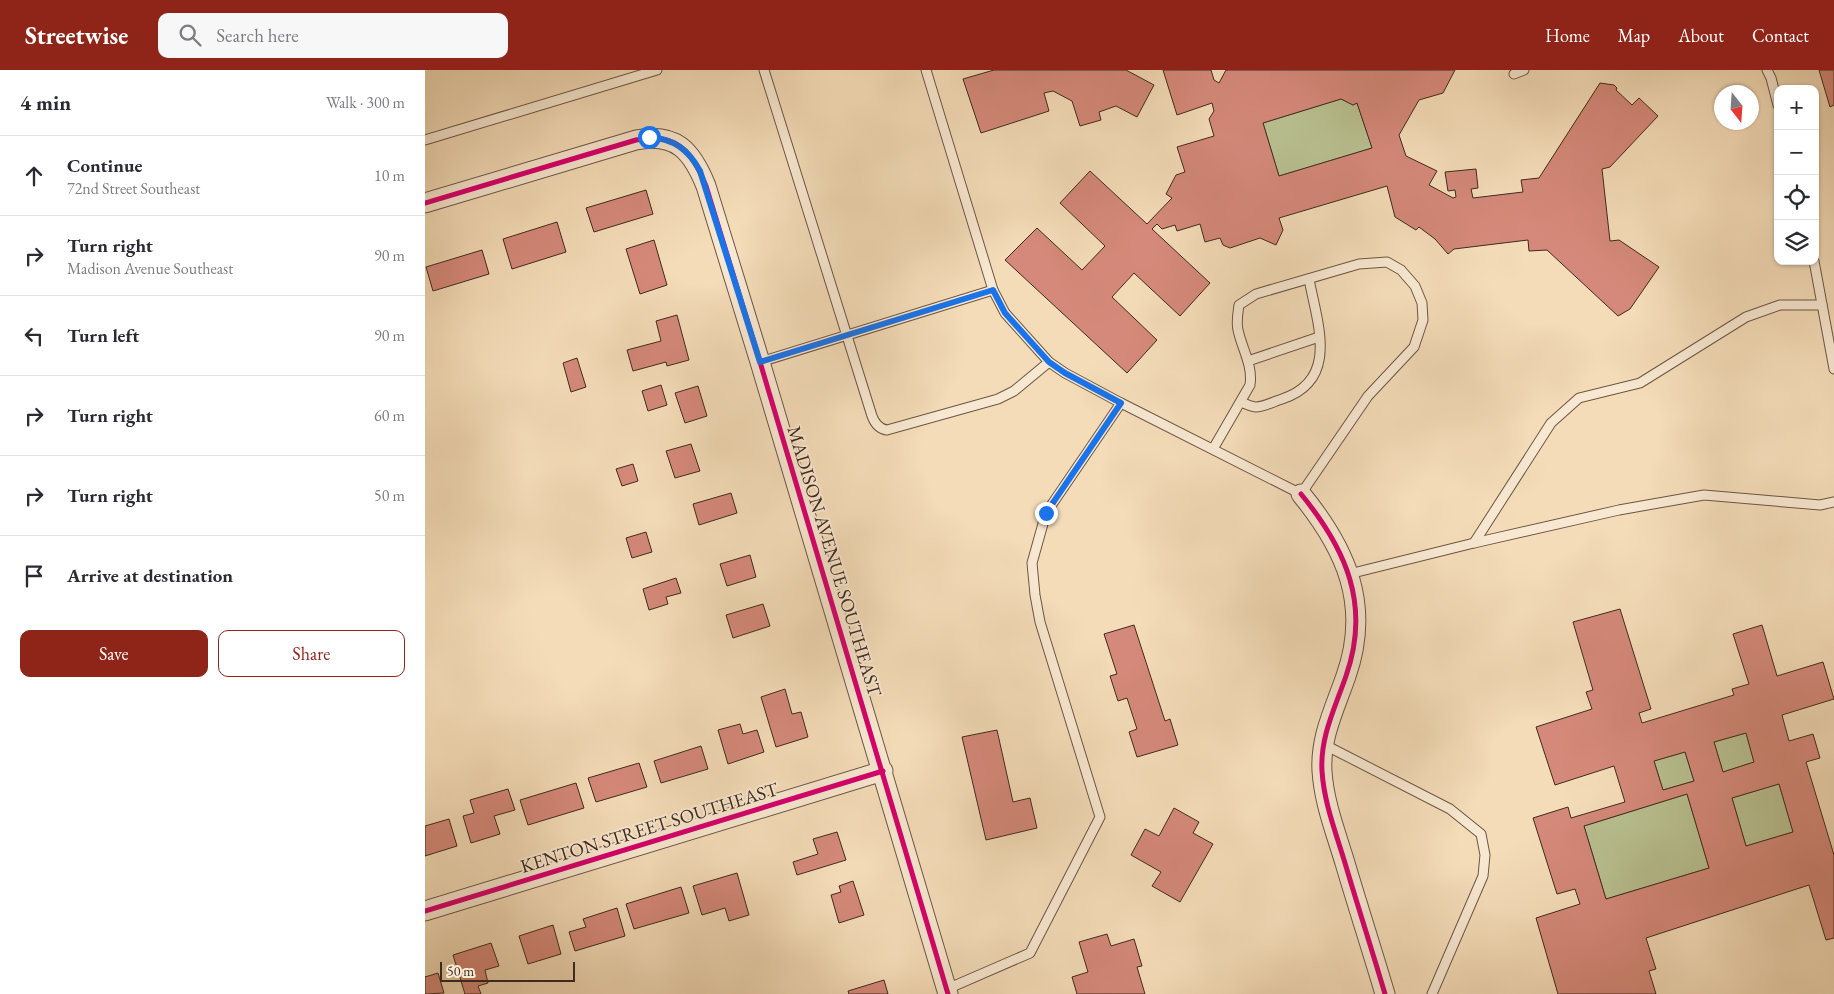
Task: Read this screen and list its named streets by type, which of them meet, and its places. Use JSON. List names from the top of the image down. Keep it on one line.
{"streets":{"street":["MADISON AVENUE SOUTHEAST","KENTON STREET SOUTHEAST"]},"crossings":[["MADISON AVENUE SOUTHEAST","KENTON STREET SOUTHEAST"]],"scale_bar":"50 m","north":"bottom","page":{"header":"Streetwise","search":"Search here","nav":["Home","Map","About","Contact"],"heading":["4 min","Walk · 300 m"],"map_buttons":["+","−"],"list":[["Continue","72nd Street Southeast","10 m"],["Turn right","Madison Avenue Southeast","90 m"],["Turn left","90 m"],["Turn right","60 m"],["Turn right","50 m"],"Arrive at destination"],"buttons":["Save","Share"],"scale":"50 m"}}
